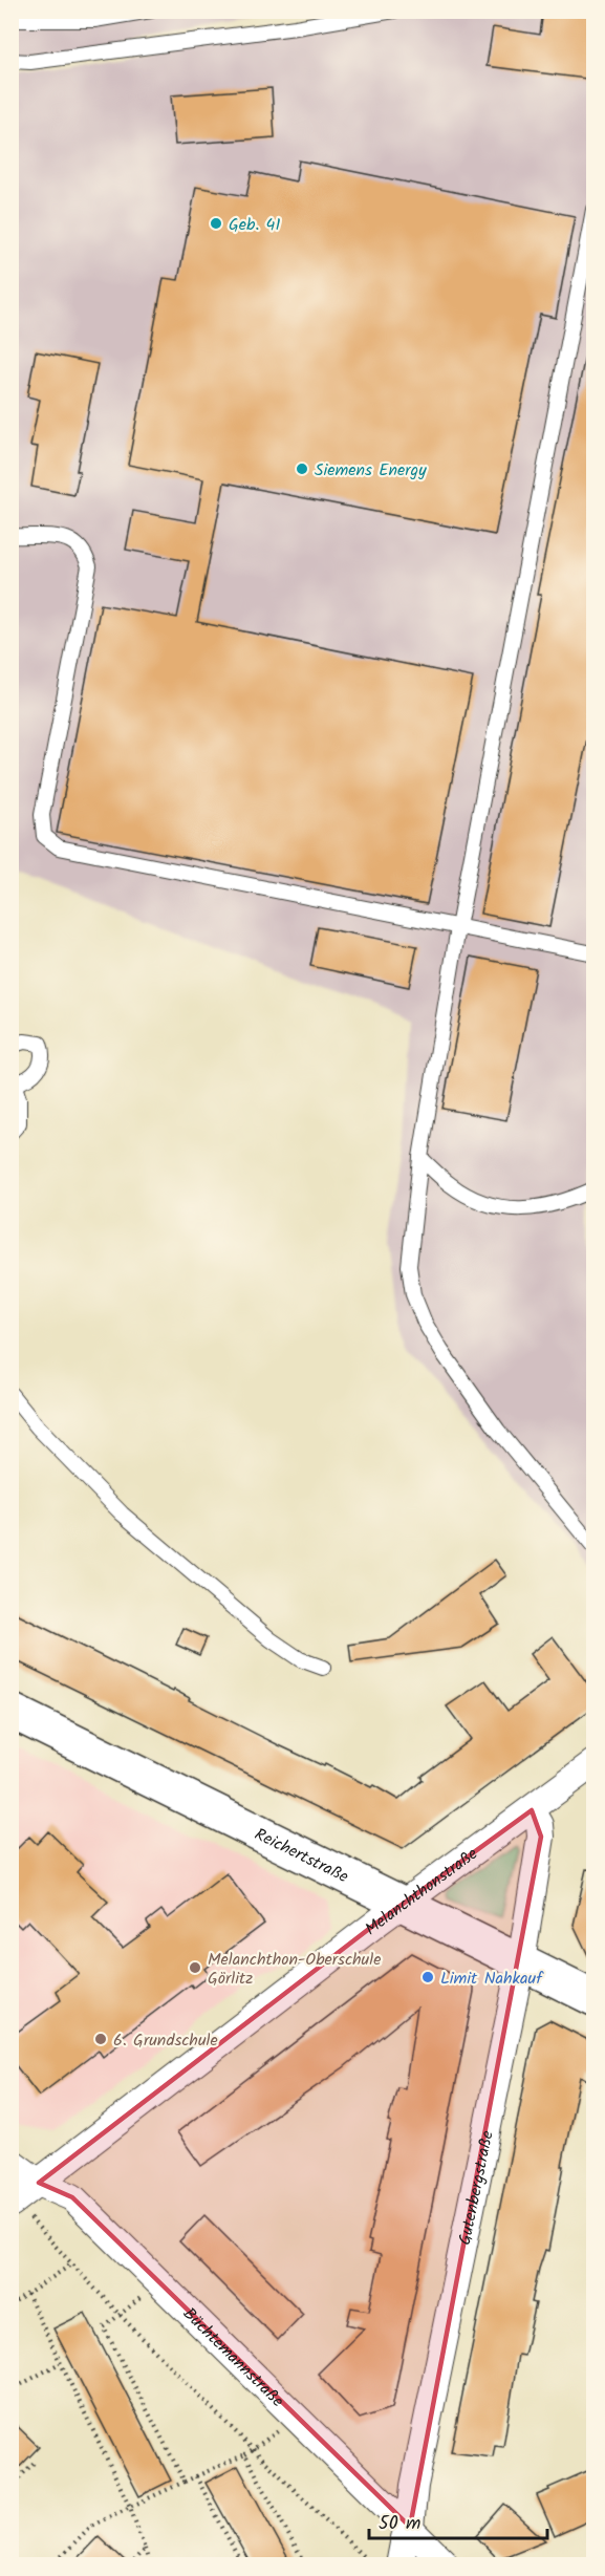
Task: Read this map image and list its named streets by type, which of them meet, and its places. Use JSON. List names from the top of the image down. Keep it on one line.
{"streets":{"main road":["Reichertstraße"],"street":["Melanchthonstraße","Gutenbergstraße","Büchtemannstraße"]},"crossings":[["Reichertstraße","Melanchthonstraße"],["Reichertstraße","Gutenbergstraße"],["Melanchthonstraße","Gutenbergstraße"],["Melanchthonstraße","Büchtemannstraße"],["Gutenbergstraße","Büchtemannstraße"]],"places":["Geb. 41","Siemens Energy","Melanchthon-Oberschule Görlitz","Limit Nahkauf","6. Grundschule"],"scale_bar":"50 m"}
